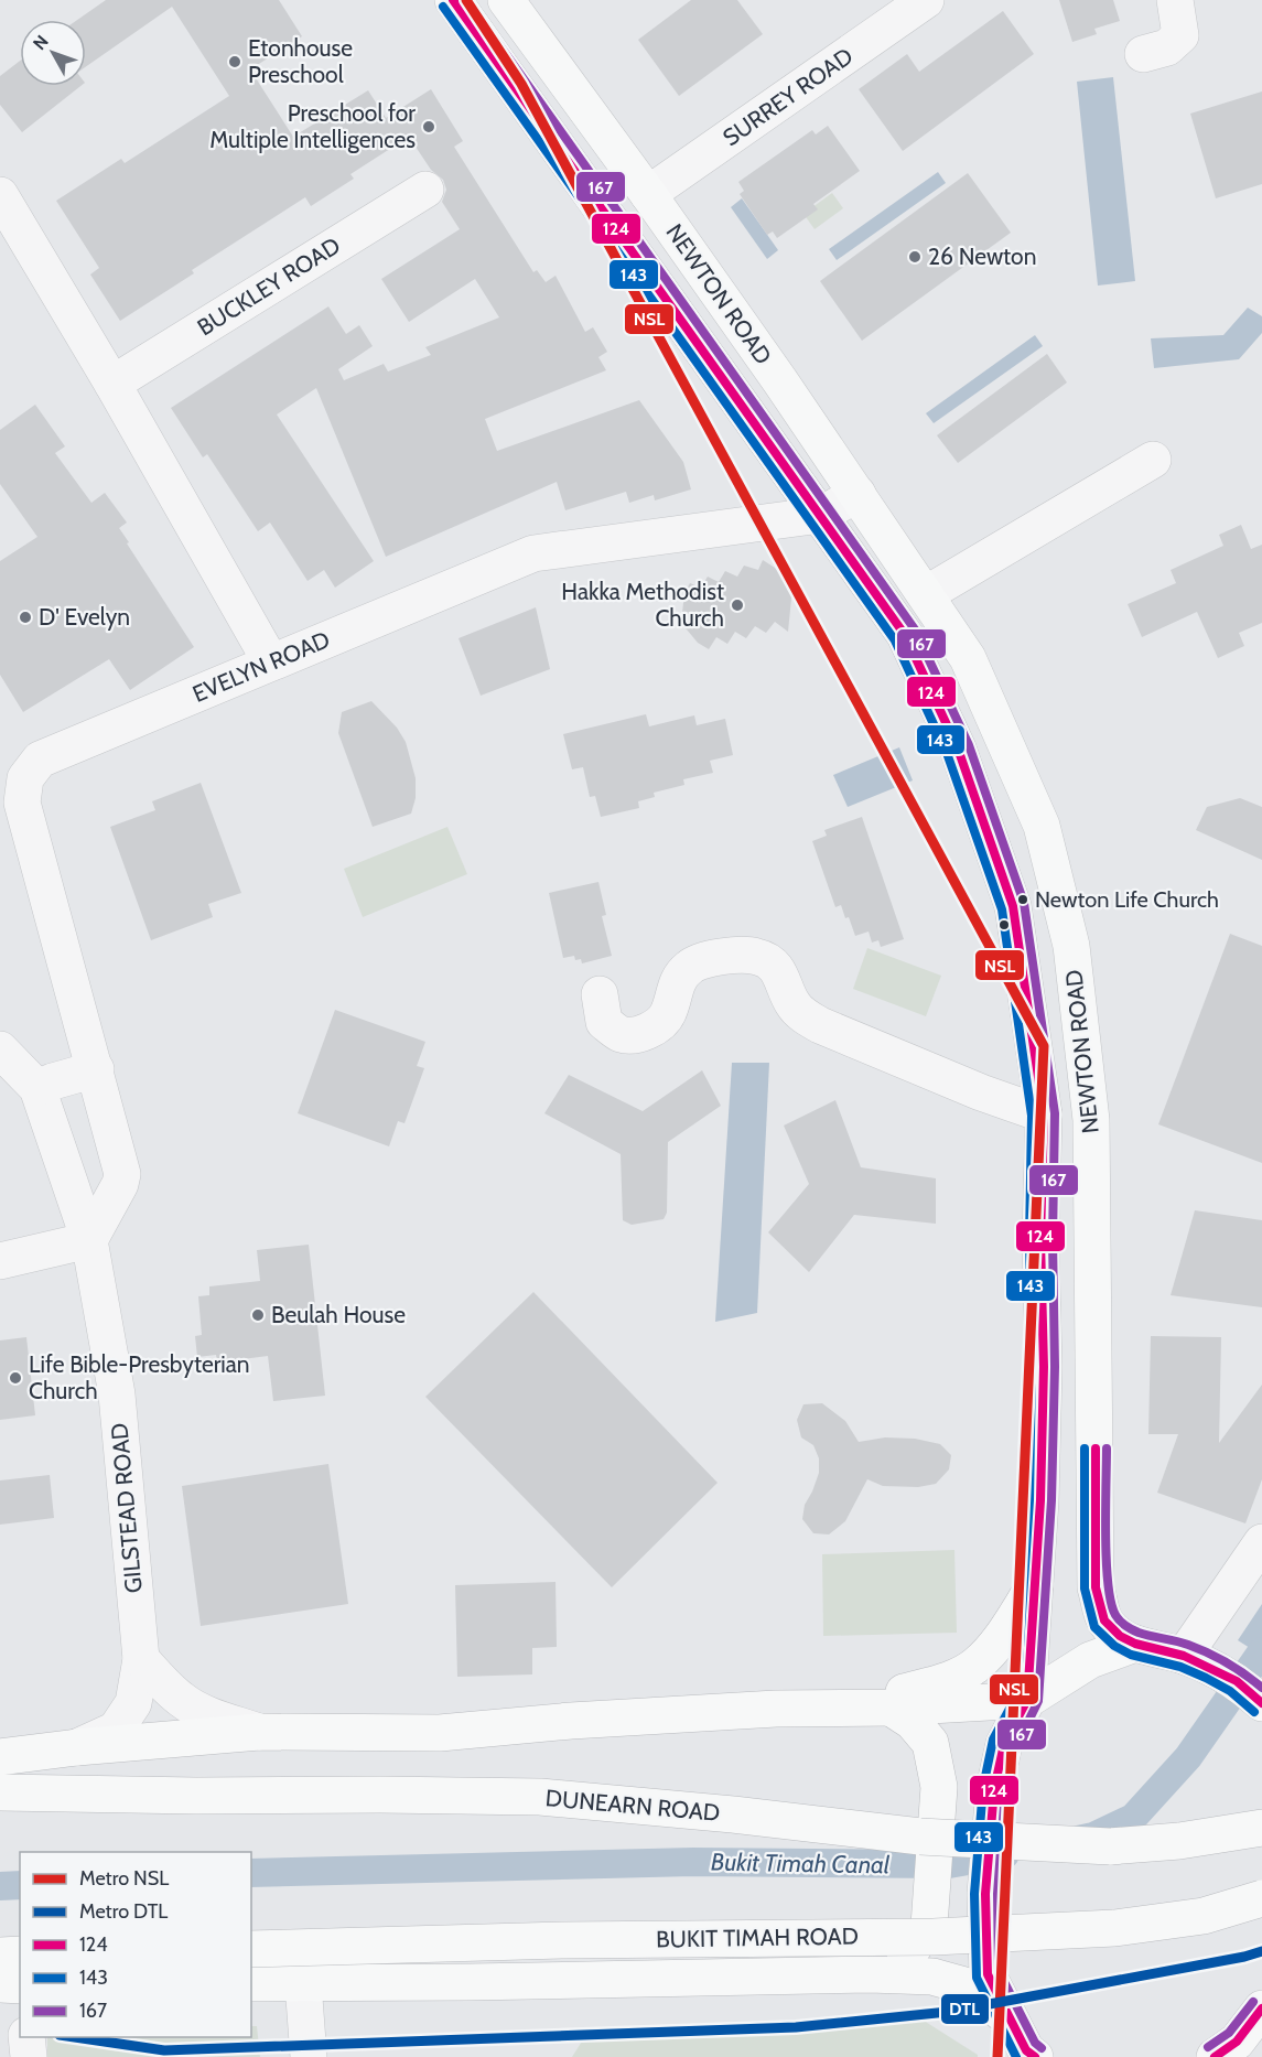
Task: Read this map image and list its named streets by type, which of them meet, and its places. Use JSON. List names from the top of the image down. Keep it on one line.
{"streets":{"main road":["NEWTON ROAD","DUNEARN ROAD","BUKIT TIMAH ROAD"],"street":["SURREY ROAD","BUCKLEY ROAD","EVELYN ROAD","GILSTEAD ROAD"]},"crossings":[["SURREY ROAD","NEWTON ROAD"],["NEWTON ROAD","EVELYN ROAD"]],"water":["Bukit Timah Canal"],"places":["Etonhouse Preschool","Preschool for Multiple Intelligences","26 Newton","Hakka Methodist Church","D' Evelyn","Newton Life Church","Beulah House","Life Bible-Presbyterian Church"],"lines":["metro line NSL","transit line 124","transit line 167","transit line 143","metro line DTL"],"legend":["Metro NSL","Metro DTL","124","143","167"],"north":"top left"}
